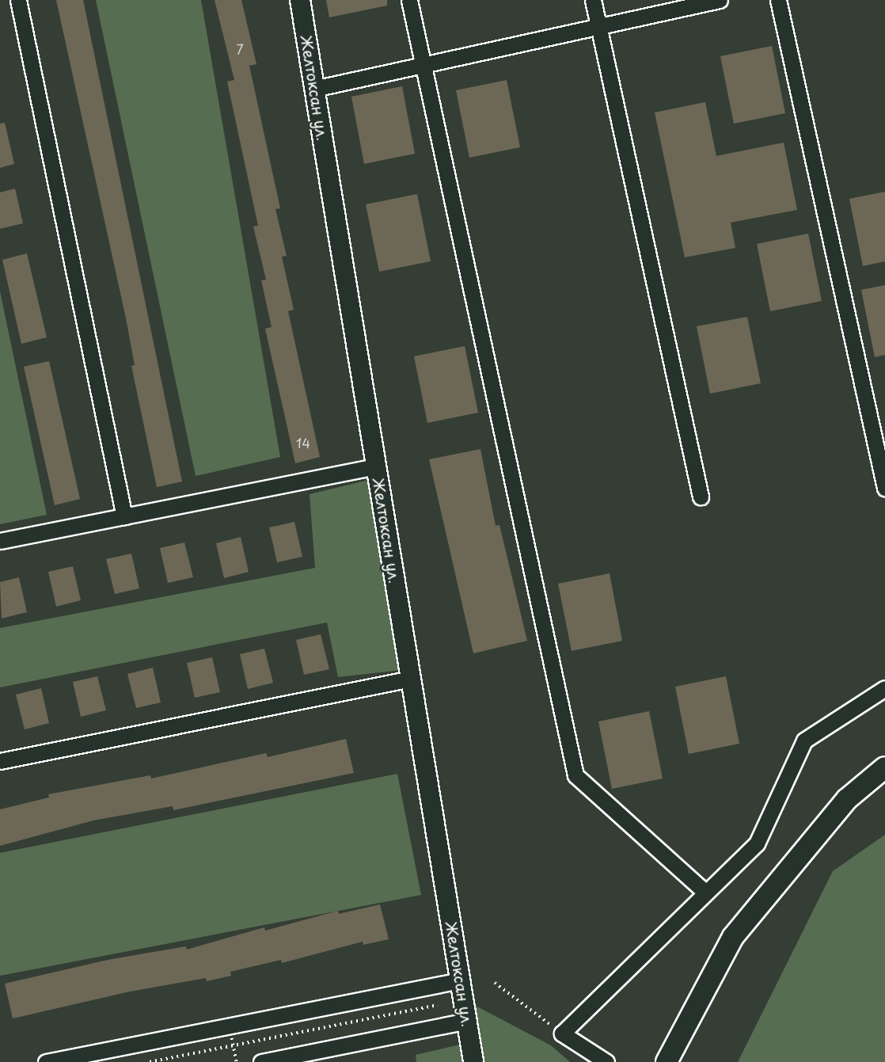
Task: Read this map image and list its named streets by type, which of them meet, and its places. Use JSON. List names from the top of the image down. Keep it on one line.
{"streets":{"street":["Желтоксан ул."]},"house_numbers":["7","14"]}
